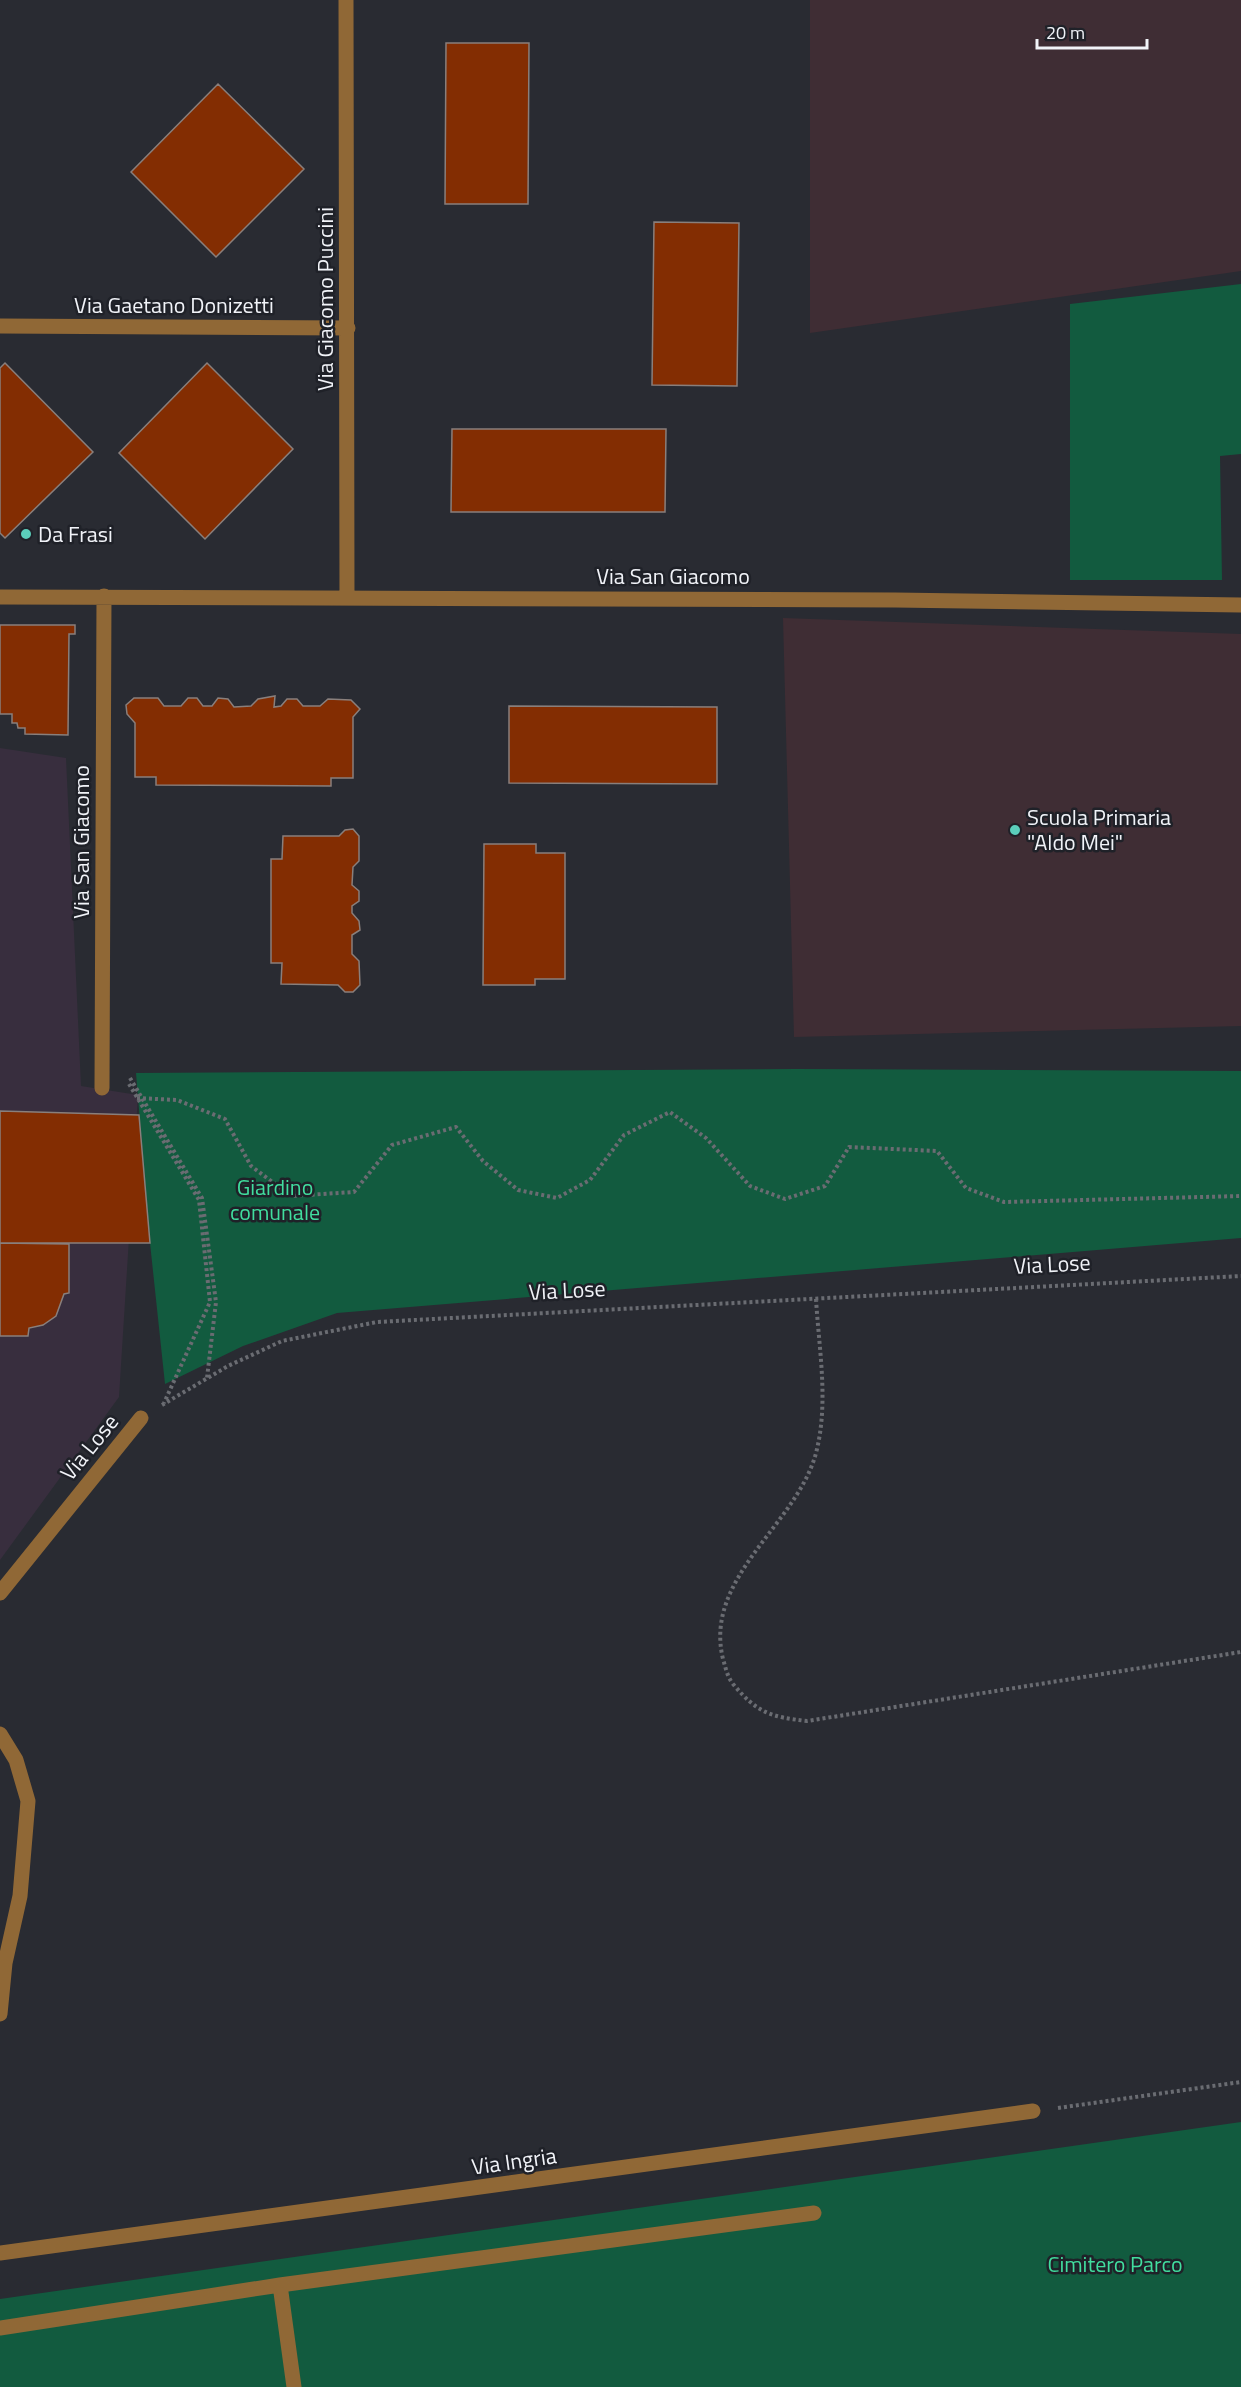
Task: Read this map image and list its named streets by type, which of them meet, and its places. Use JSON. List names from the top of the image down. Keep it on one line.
{"streets":{"street":["Via Giacomo Puccini","Via Gaetano Donizetti","Via San Giacomo","Via Lose","Via Ingria"]},"crossings":[["Via Giacomo Puccini","Via Gaetano Donizetti"],["Via Giacomo Puccini","Via San Giacomo"]],"parks":["Giardino comunale","Cimitero Parco"],"places":["Da Frasi","Scuola Primaria \"Aldo Mei\""],"scale_bar":"20 m"}
